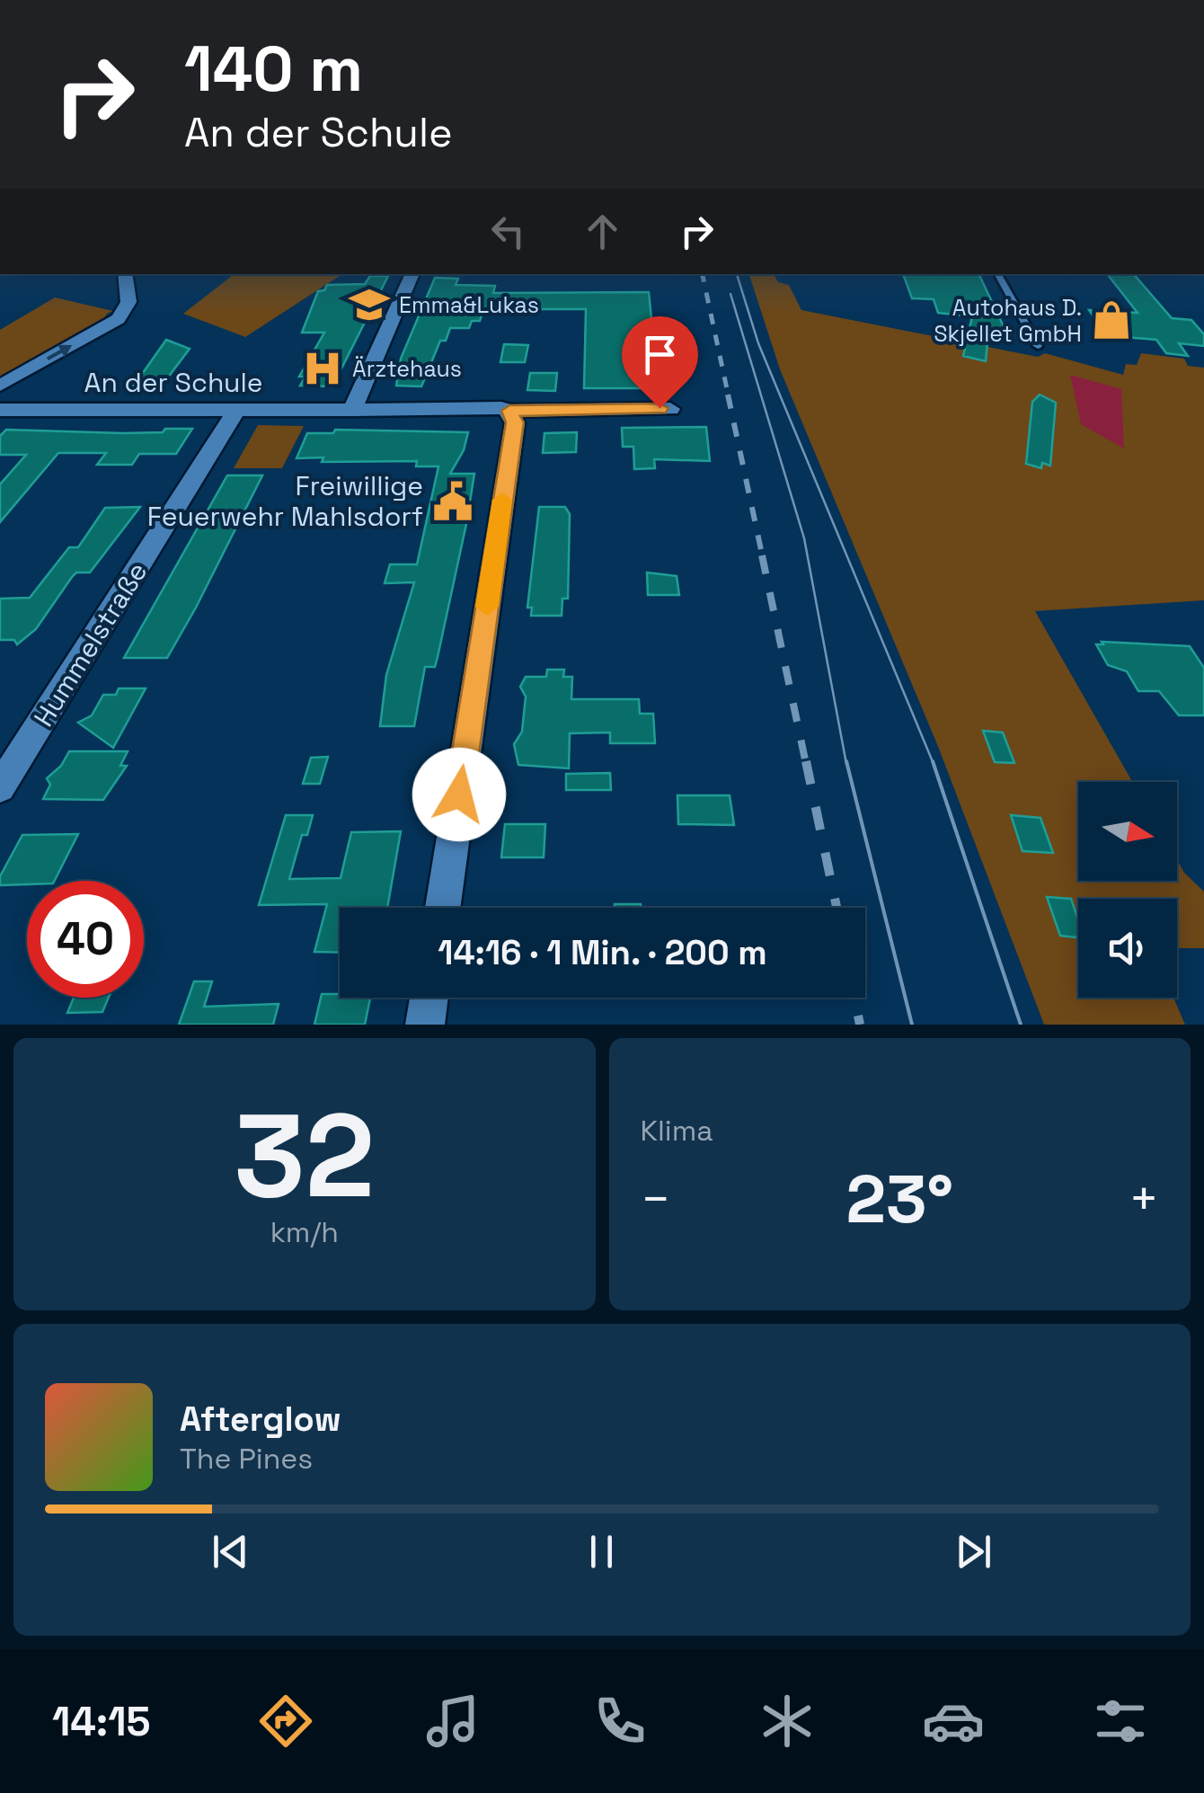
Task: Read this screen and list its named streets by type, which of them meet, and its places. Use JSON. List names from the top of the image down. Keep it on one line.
{"streets":{"street":["An der Schule","Hummelstraße"]},"crossings":[["An der Schule","Hummelstraße"]],"places":{"school or university":["Emma&Lukas"],"shop":["Autohaus D. Skjellet GmbH"],"hospital":["Ärztehaus"],"public building":["Freiwillige Feuerwehr Mahlsdorf"]},"north":"right","page":{"turn":["140 m","An der Schule"],"limit":"40","trip":"14:16 · 1 Min. · 200 m","tile":[["32","km/h"],"Klima"],"heat":["−","23°","+"],"song":["Afterglow","The Pines"],"tabs":"14:15"}}
